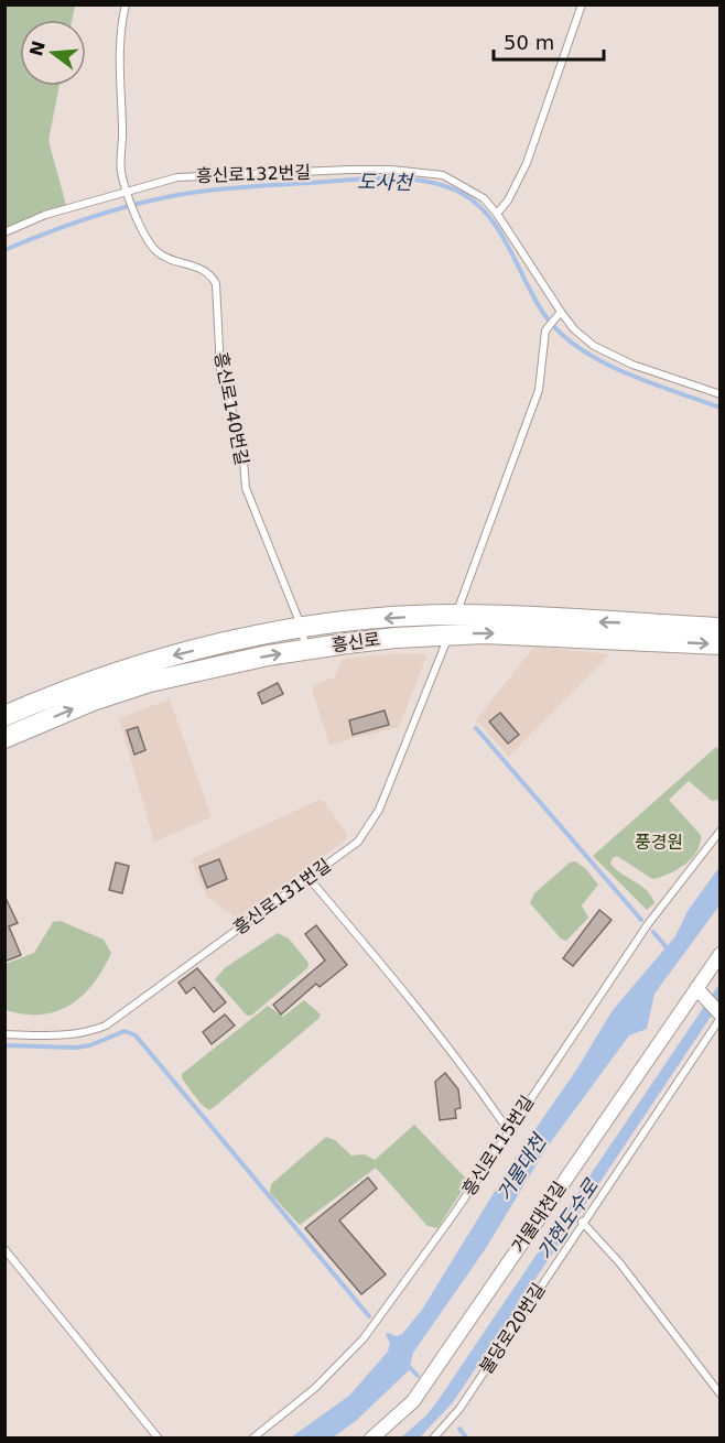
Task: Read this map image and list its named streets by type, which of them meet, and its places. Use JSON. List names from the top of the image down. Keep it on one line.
{"streets":{"main road":["흥신로"],"street":["거물대천길"],"lane":["흥신로132번길","흥신로140번길","흥신로131번길","흥신로115번길","불당로20번길"]},"crossings":[["흥신로132번길","흥신로140번길"],["흥신로140번길","흥신로"],["흥신로","흥신로131번길"]],"water":["도사천","거물대천","가현도수로"],"parks":["풍경원"],"scale_bar":"50 m","north":"left"}
